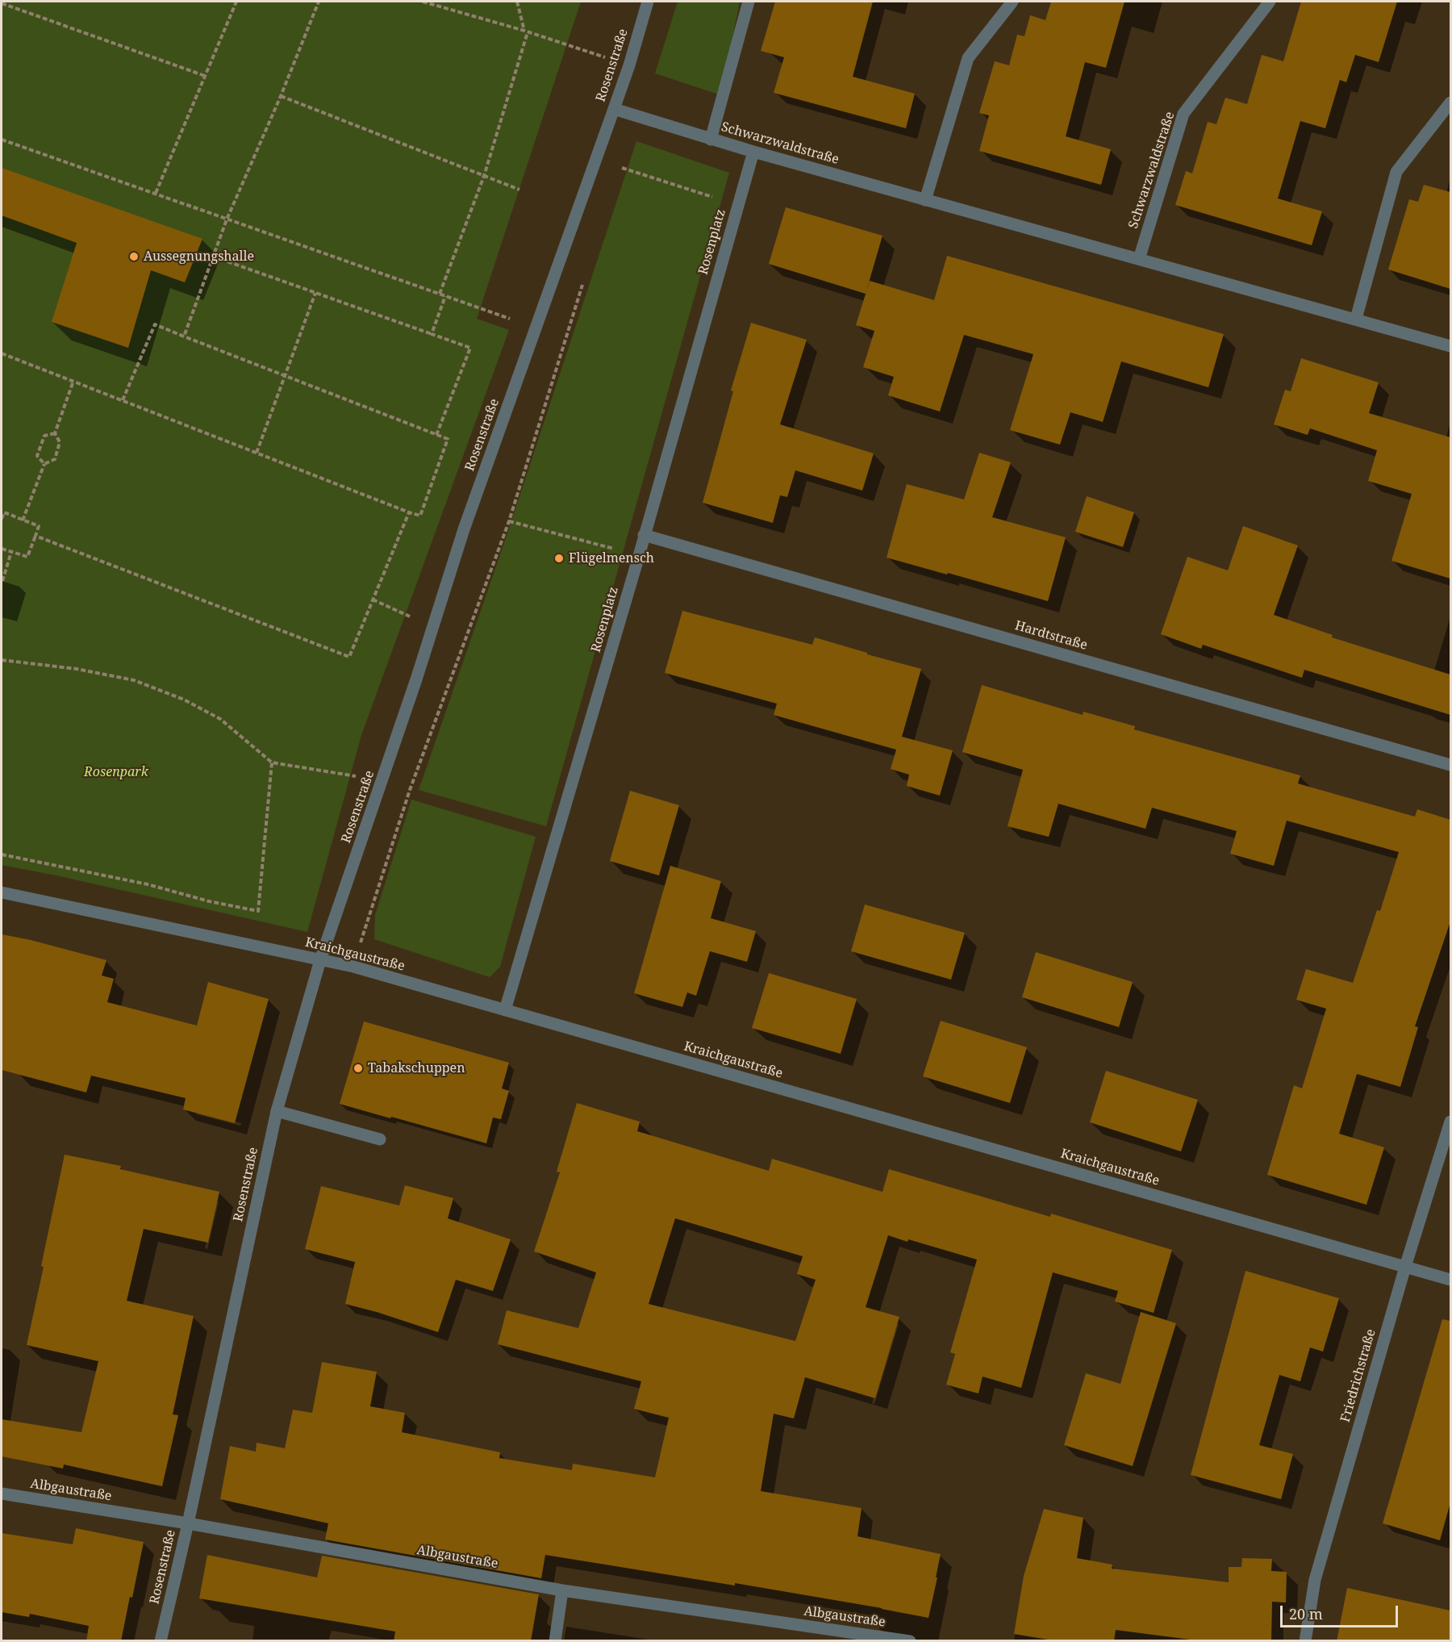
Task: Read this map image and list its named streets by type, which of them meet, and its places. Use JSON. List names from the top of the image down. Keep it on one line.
{"streets":{"street":["Rosenstraße","Schwarzwaldstraße","Rosenplatz","Hardtstraße","Kraichgaustraße","Friedrichstraße","Albgaustraße"]},"crossings":[["Rosenstraße","Schwarzwaldstraße"],["Rosenstraße","Kraichgaustraße"],["Rosenstraße","Albgaustraße"],["Schwarzwaldstraße","Rosenplatz"],["Rosenplatz","Hardtstraße"],["Rosenplatz","Kraichgaustraße"],["Kraichgaustraße","Friedrichstraße"]],"parks":["Rosenpark"],"places":["Aussegnungshalle","Flügelmensch","Tabakschuppen"],"scale_bar":"20 m"}
